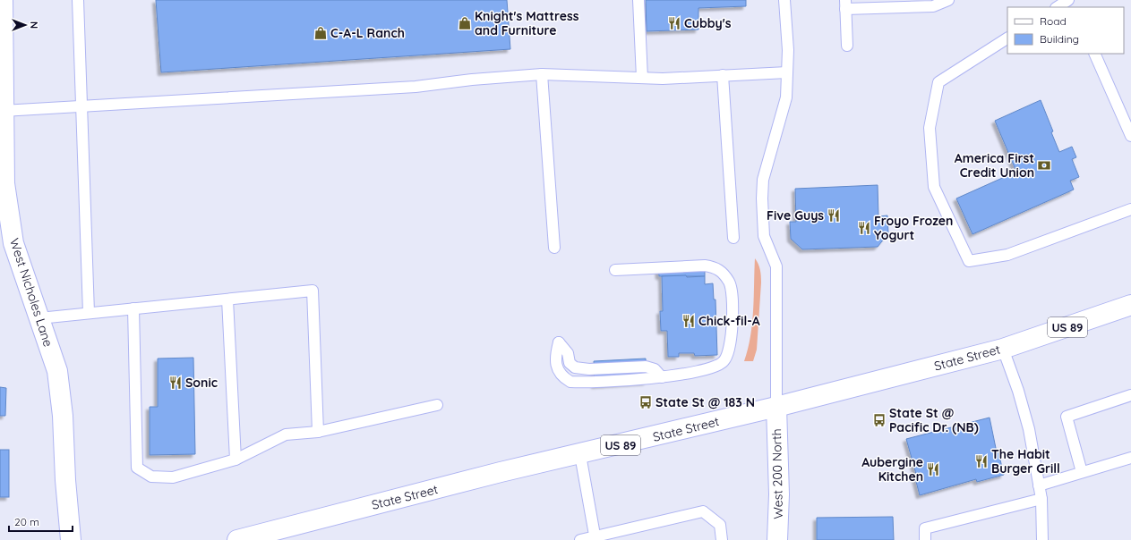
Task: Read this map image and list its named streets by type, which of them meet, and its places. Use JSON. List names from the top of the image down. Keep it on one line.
{"streets":{"main road":["West Nicholes Lane","US 89","State Street","West 200 North"]},"crossings":[["State Street","West 200 North"]],"places":{"shop":["Knight's Mattress and Furniture","C-A-L Ranch"],"restaurant":["Cubby's","Five Guys","Froyo Frozen Yogurt","Chick-fil-A","Sonic","The Habit Burger Grill","Aubergine Kitchen"],"bank":["America First Credit Union"],"bus stop":["State St @ 183 N","State St @ Pacific Dr. (NB)"]},"legend":["Road","Building"],"scale_bar":"20 m","north":"right"}
